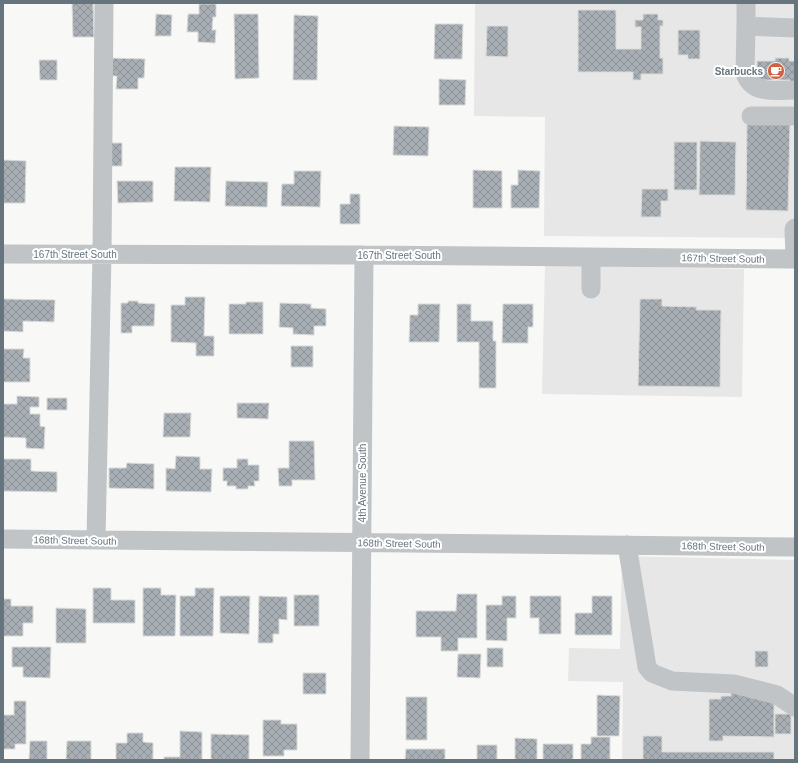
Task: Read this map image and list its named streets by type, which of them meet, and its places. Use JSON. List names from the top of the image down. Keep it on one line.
{"streets":{"street":["167th Street South","4th Avenue South","168th Street South"]},"crossings":[["167th Street South","4th Avenue South"],["4th Avenue South","168th Street South"]],"places":{"cafe":["Starbucks"]}}
